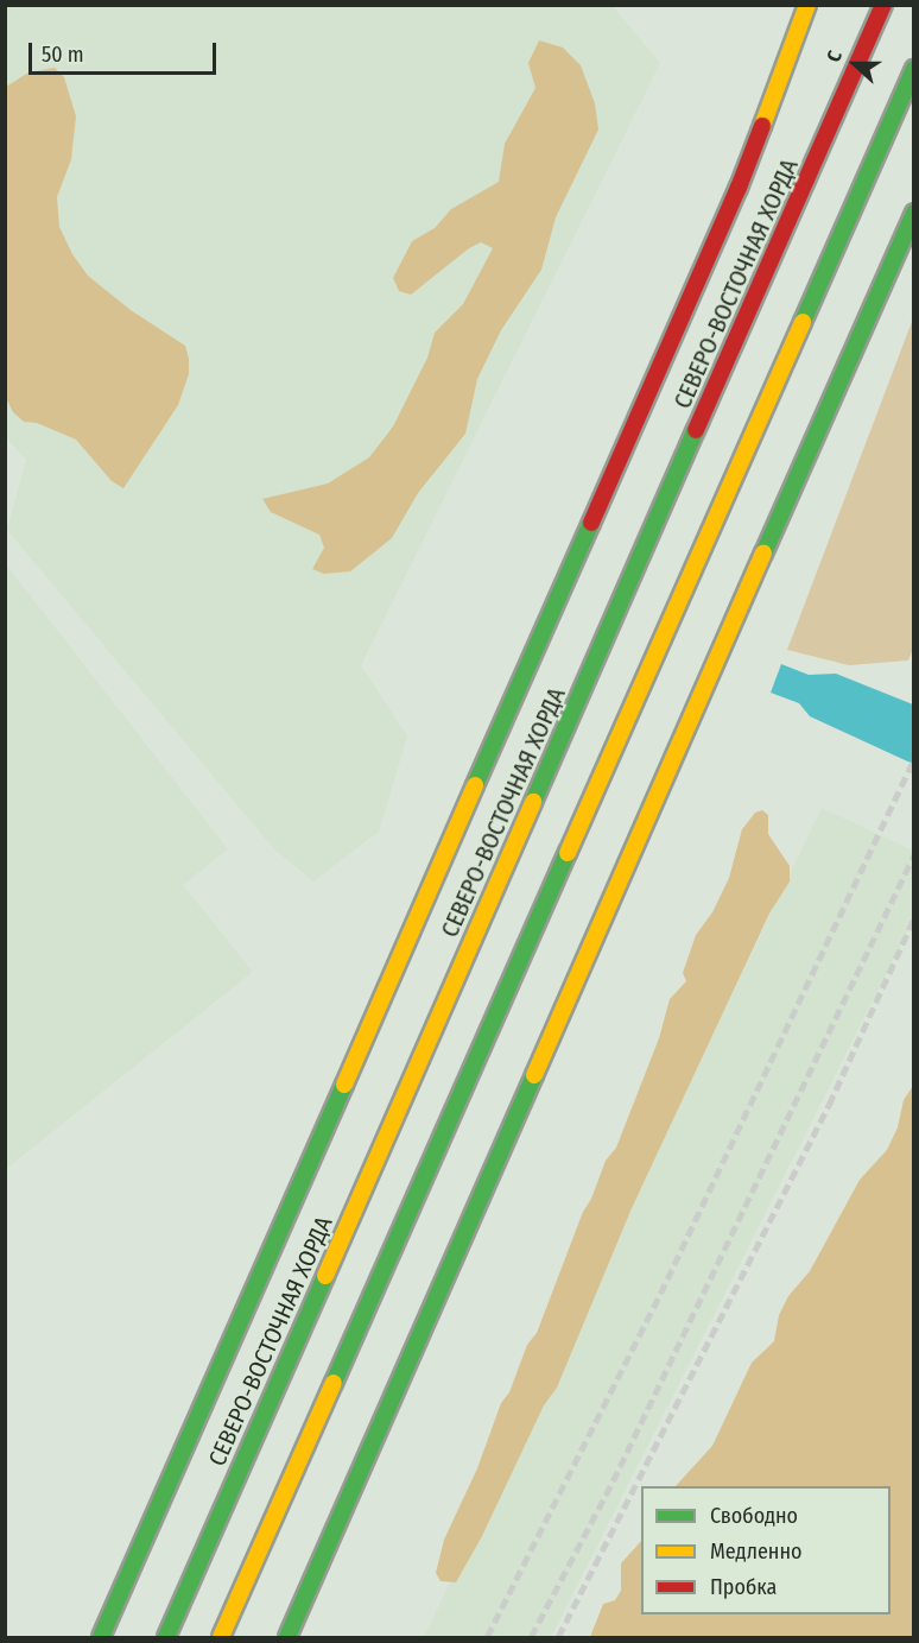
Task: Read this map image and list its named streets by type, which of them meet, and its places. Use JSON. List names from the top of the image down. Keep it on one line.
{"streets":{"main road":["СЕВЕРО-ВОСТОЧНАЯ ХОРДА"]},"legend":["Свободно","Медленно","Пробка"],"scale_bar":"50 m","north":"left"}
